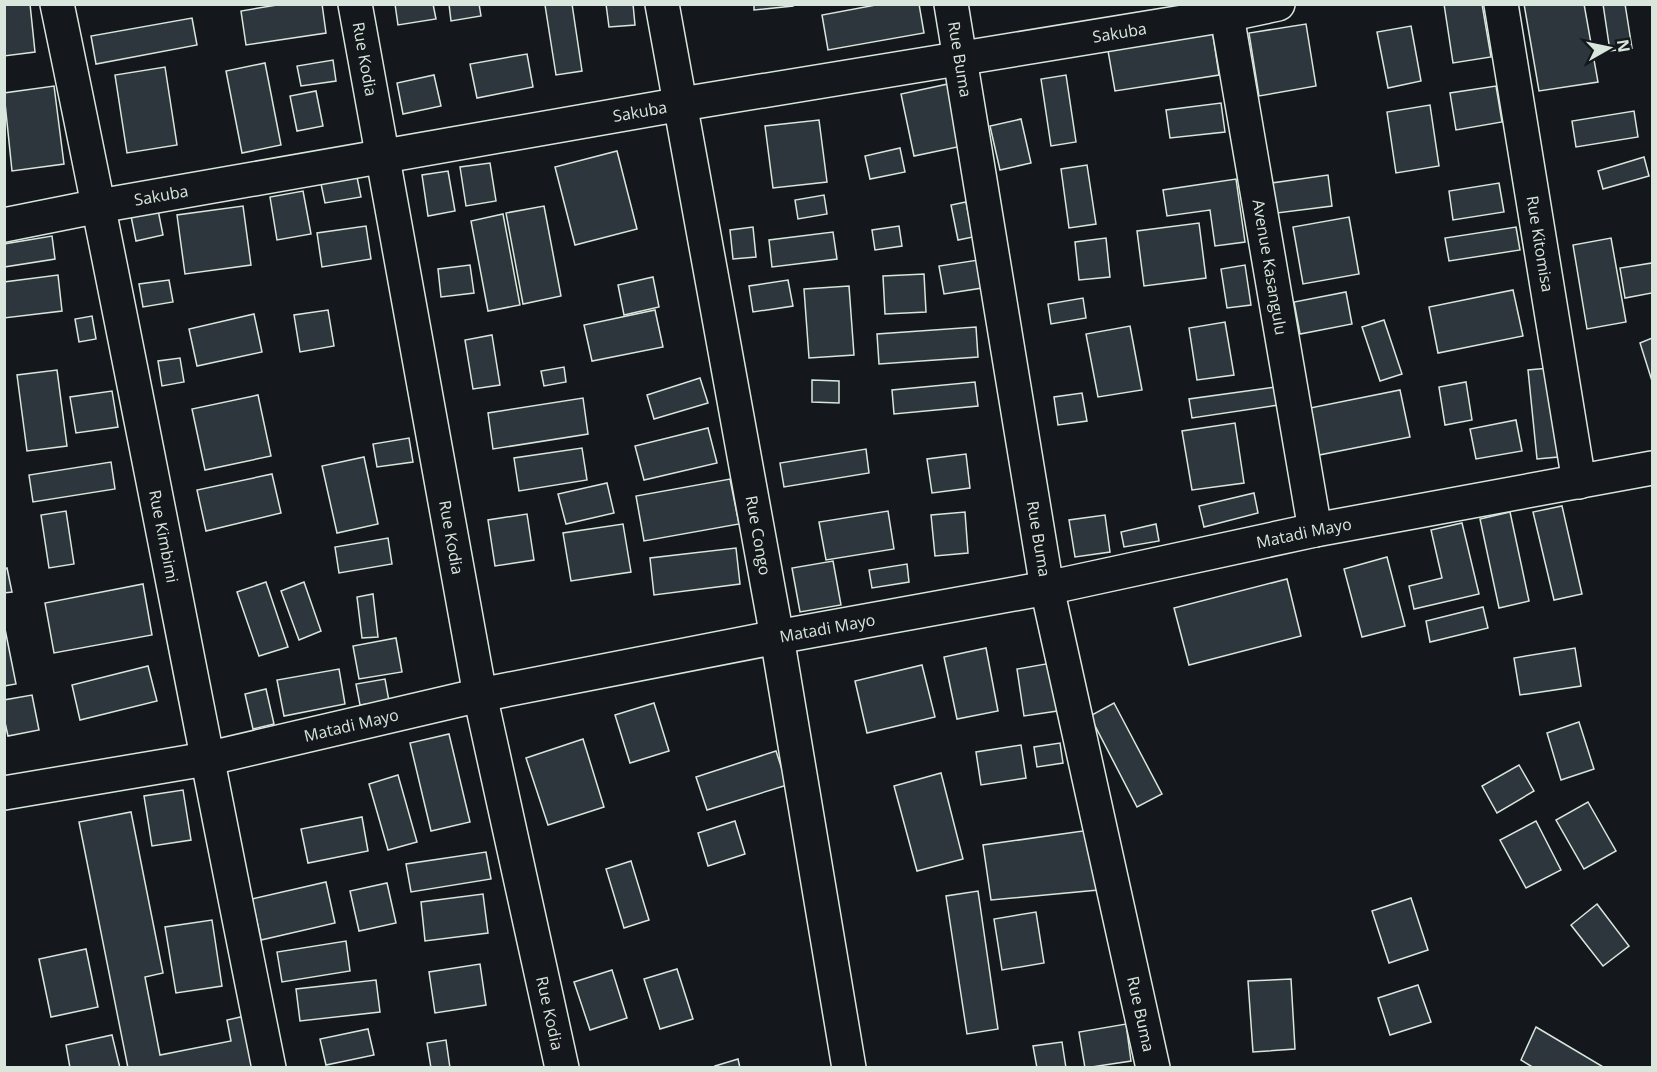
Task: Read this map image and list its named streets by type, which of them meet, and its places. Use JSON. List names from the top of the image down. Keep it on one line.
{"streets":{"street":["Sakuba","Rue Kodia","Rue Buma","Rue Kitomisa","Avenue Kasangulu","Matadi Mayo","Rue Congo","Rue Kimbimi"]},"crossings":[["Sakuba","Rue Kodia"],["Sakuba","Rue Buma"],["Sakuba","Avenue Kasangulu"],["Sakuba","Rue Congo"],["Sakuba","Rue Kimbimi"],["Rue Kodia","Matadi Mayo"],["Rue Buma","Matadi Mayo"],["Rue Kitomisa","Matadi Mayo"],["Avenue Kasangulu","Matadi Mayo"],["Matadi Mayo","Rue Congo"],["Matadi Mayo","Rue Kimbimi"]],"north":"right"}
